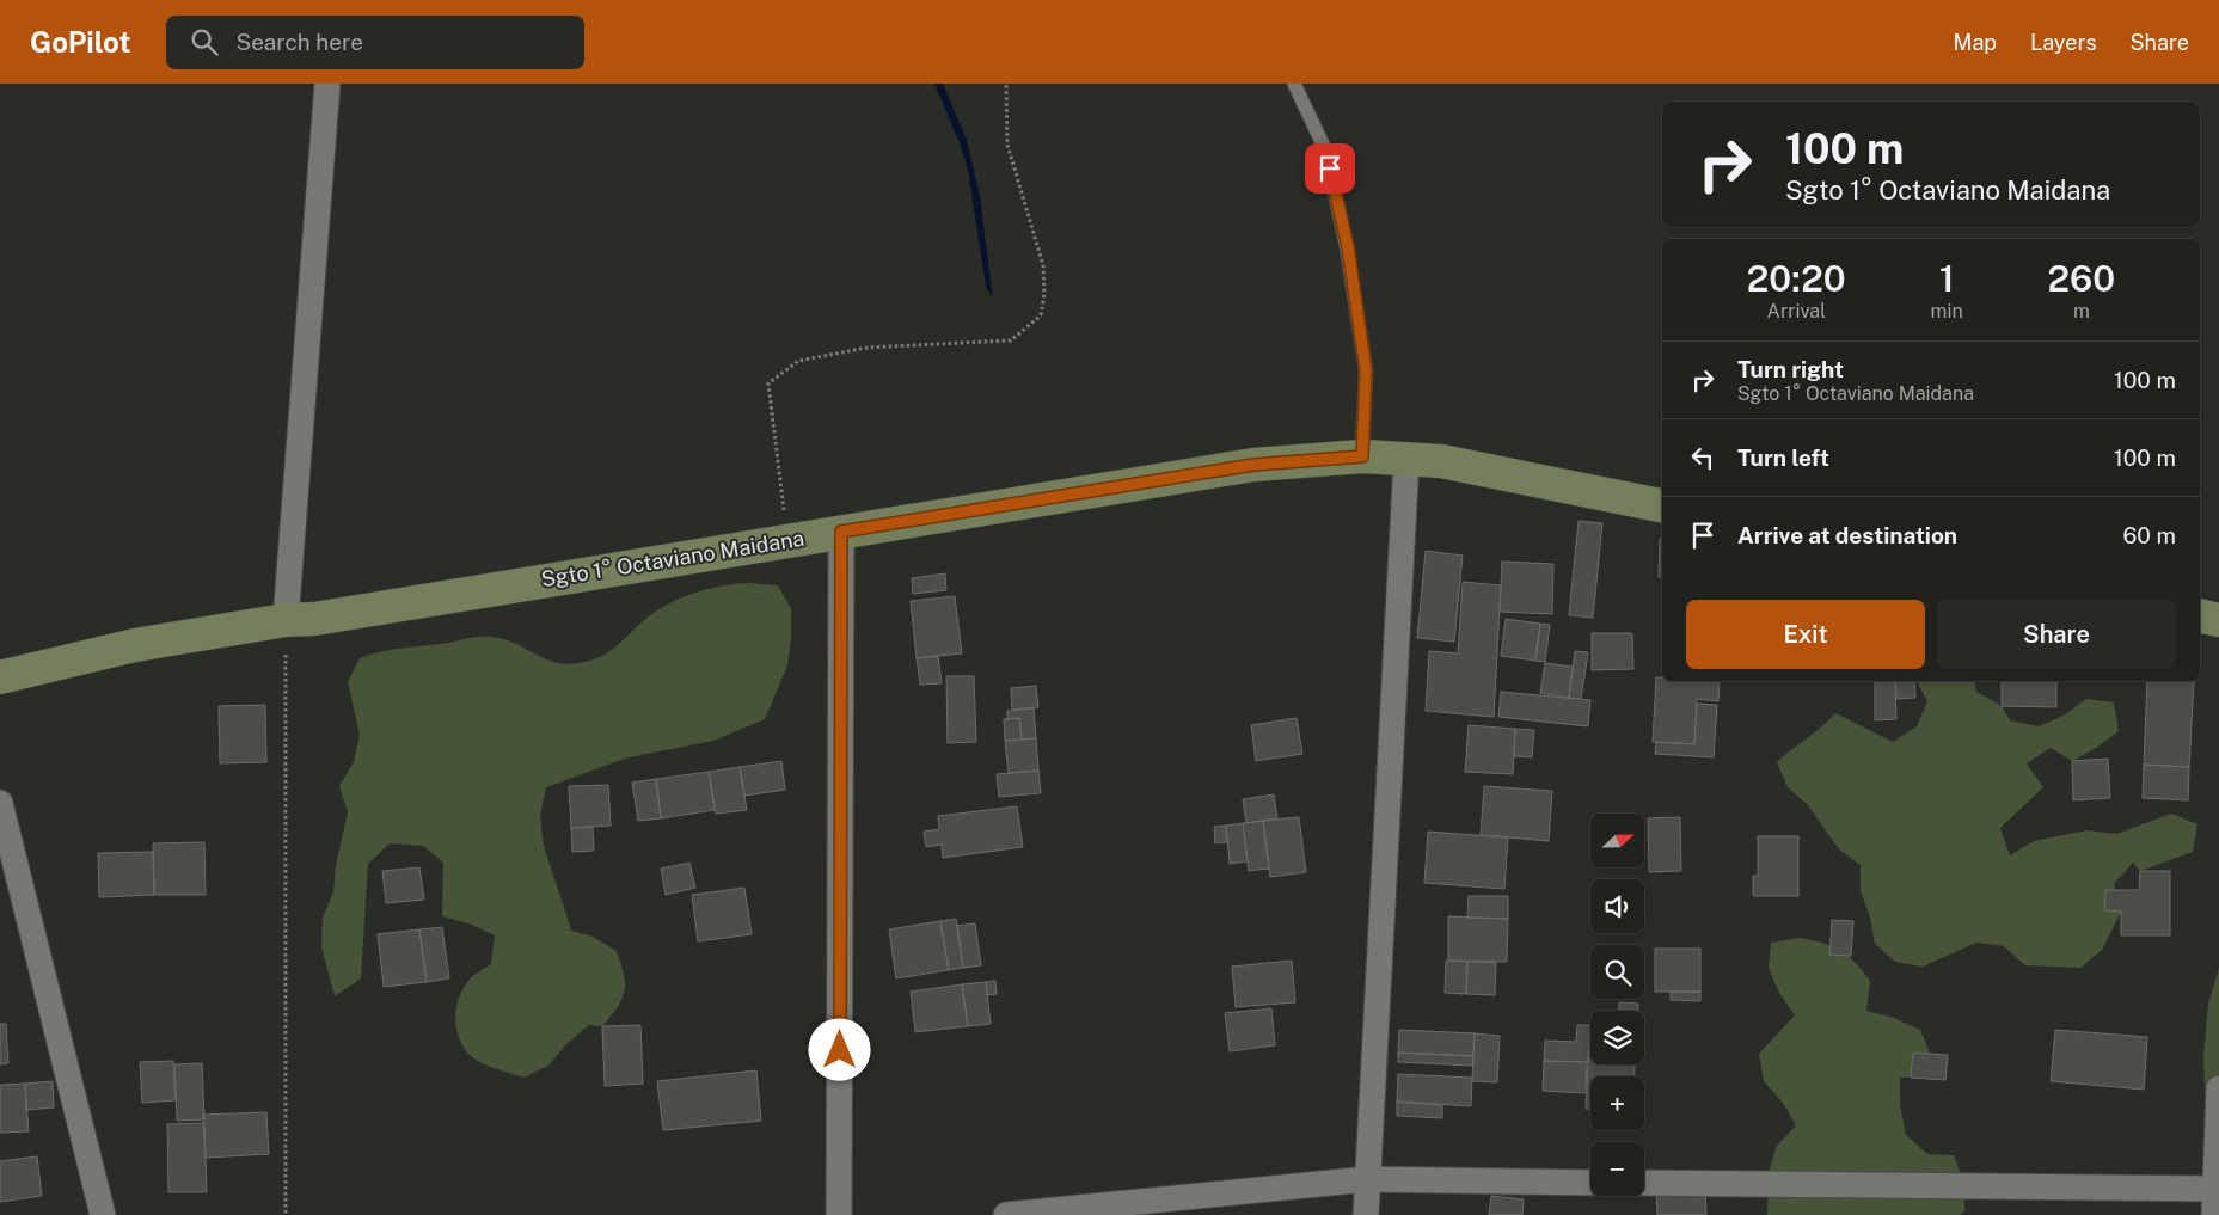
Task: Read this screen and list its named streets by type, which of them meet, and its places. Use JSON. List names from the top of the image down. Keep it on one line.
{"streets":{"main road":["Sgto 1° Octaviano Maidana"]},"north":"right","page":{"header":"GoPilot","search":"Search here","nav":["Map","Layers","Share"],"turn":["100 m","Sgto 1° Octaviano Maidana"],"eta":["20:20","Arrival","1","min","260","m"],"list":[{"name":"Turn right","note":"Sgto 1° Octaviano Maidana","value":"100 m"},{"name":"Turn left","value":"100 m"},{"name":"Arrive at destination","value":"60 m"}],"buttons":["Exit","Share"],"map_buttons":["+","−"]}}
